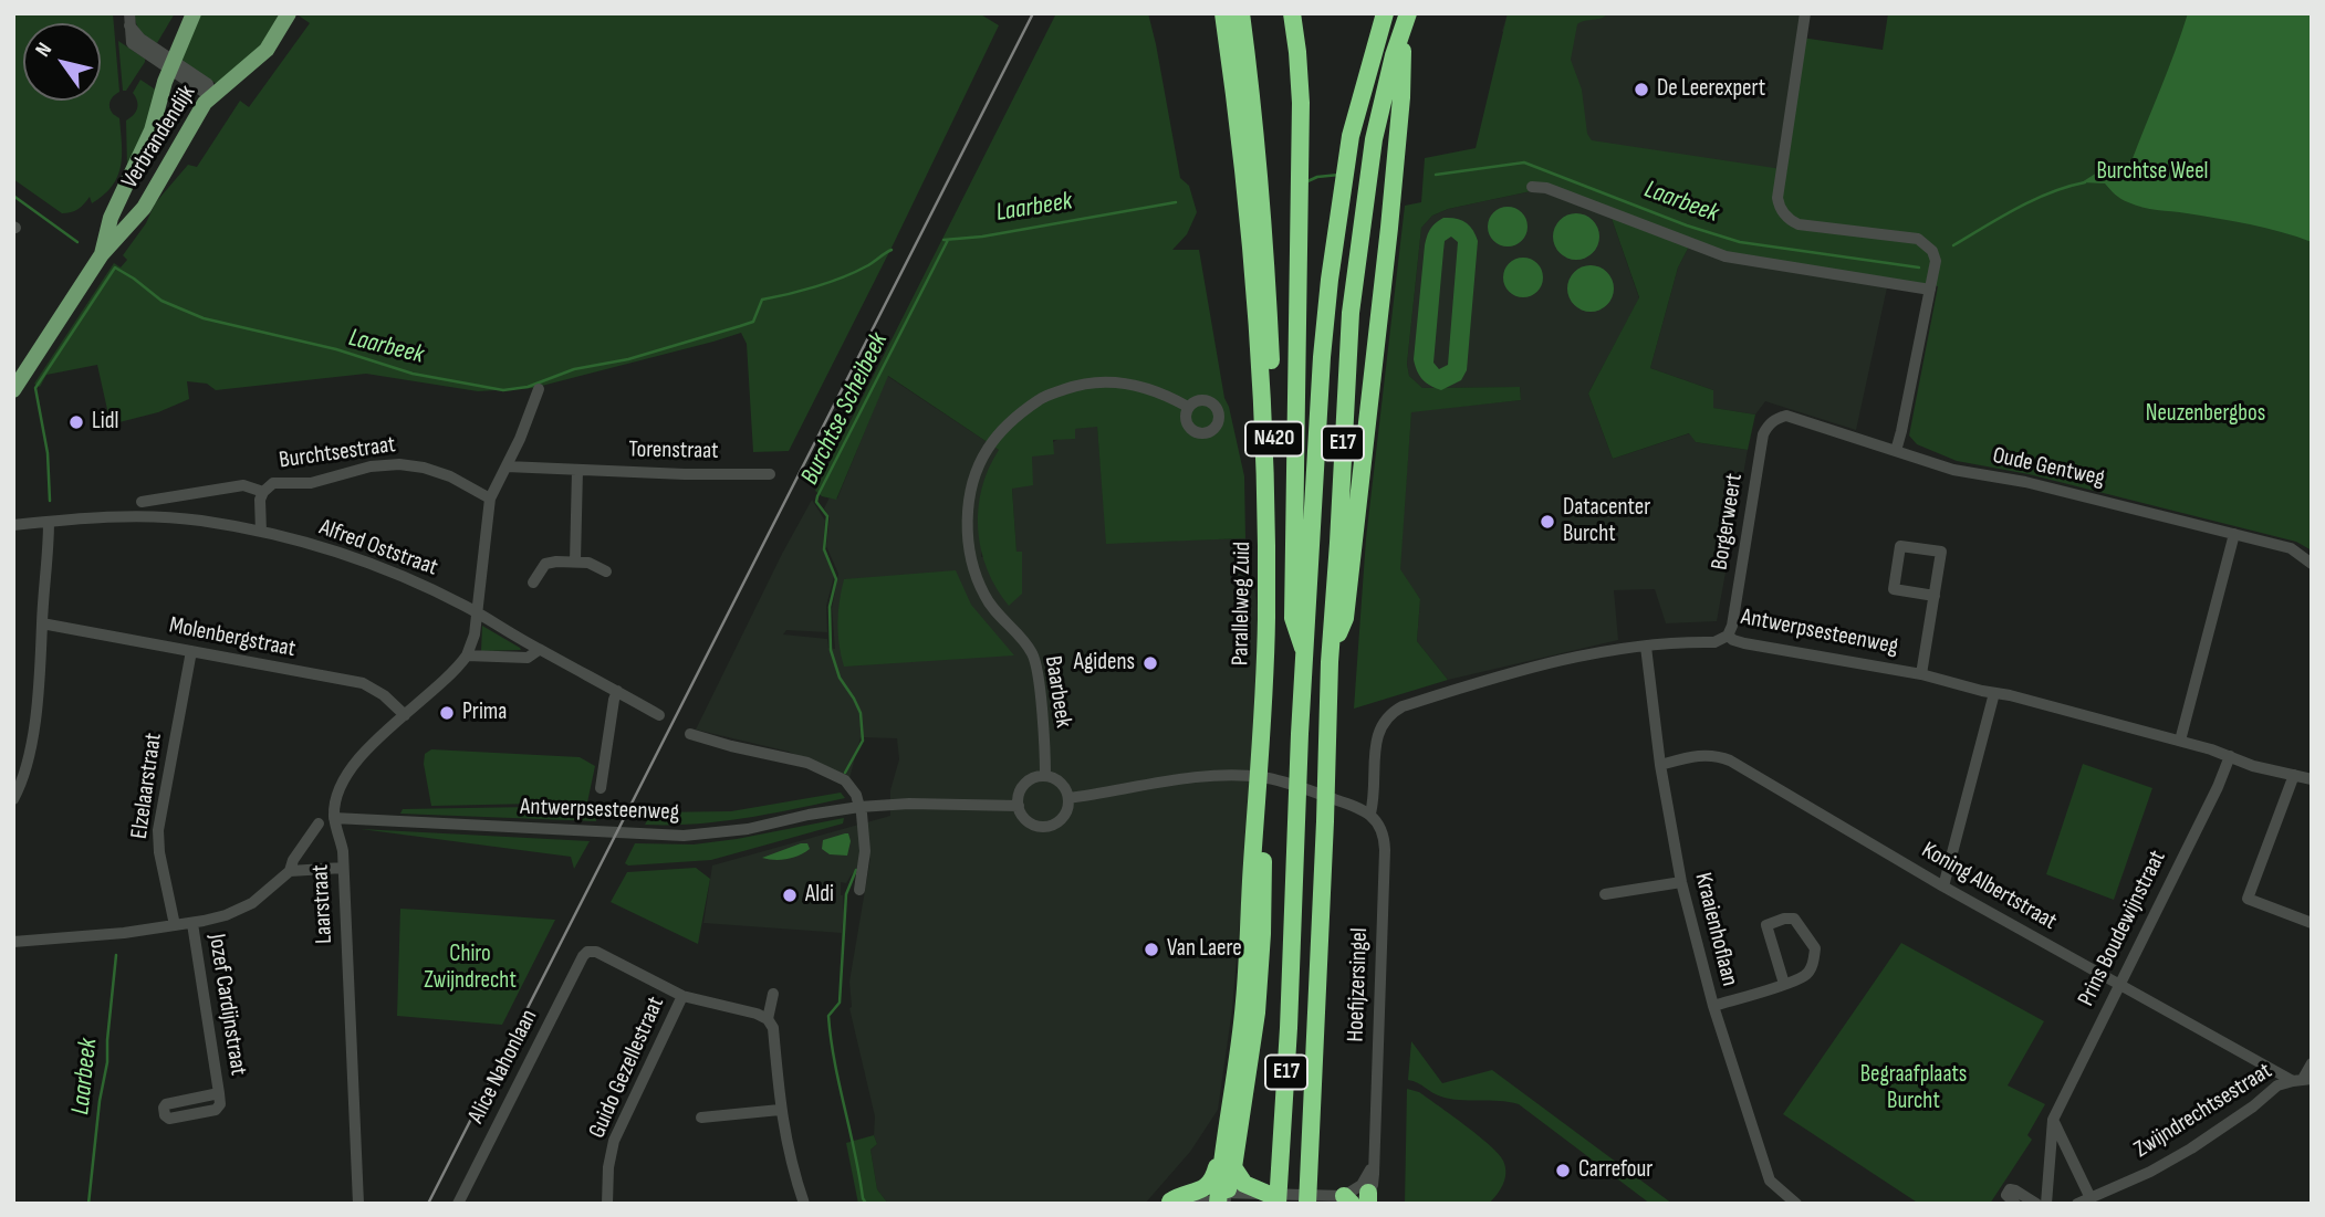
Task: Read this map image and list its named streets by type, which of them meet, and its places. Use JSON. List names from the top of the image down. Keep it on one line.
{"streets":{"highway":["N420","E17","Parallelweg Zuid"],"main road":["Verbrandendijk"],"street":["Torenstraat","Burchtsestraat","Oude Gentweg","Borgerweert","Alfred Oststraat","Antwerpsesteenweg","Molenbergstraat","Baarbeek","Elzelaarstraat","Koning Albertstraat","Laarstraat","Prins Boudewijnstraat","Kraaienhoflaan","Hoefijzersingel","Jozef Cardijnstraat","Alice Nahonlaan","Guido Gezellestraat","Zwijndrechtsestraat"]},"crossings":[["Oude Gentweg","Borgerweert"],["Borgerweert","Antwerpsesteenweg"],["Antwerpsesteenweg","Baarbeek"],["Antwerpsesteenweg","Laarstraat"],["Antwerpsesteenweg","Prins Boudewijnstraat"],["Antwerpsesteenweg","Kraaienhoflaan"],["Antwerpsesteenweg","Hoefijzersingel"],["Molenbergstraat","Elzelaarstraat"],["Molenbergstraat","Laarstraat"],["Koning Albertstraat","Prins Boudewijnstraat"],["Koning Albertstraat","Kraaienhoflaan"],["Koning Albertstraat","Zwijndrechtsestraat"],["Alice Nahonlaan","Guido Gezellestraat"]],"water":["Laarbeek","Burchtse Scheibeek"],"parks":["Burchtse Weel","Neuzenbergbos","Chiro Zwijndrecht","Begraafplaats Burcht"],"places":["De Leerexpert","Lidl","Datacenter Burcht","Agidens","Prima","Aldi","Van Laere","Carrefour"],"north":"top left"}
